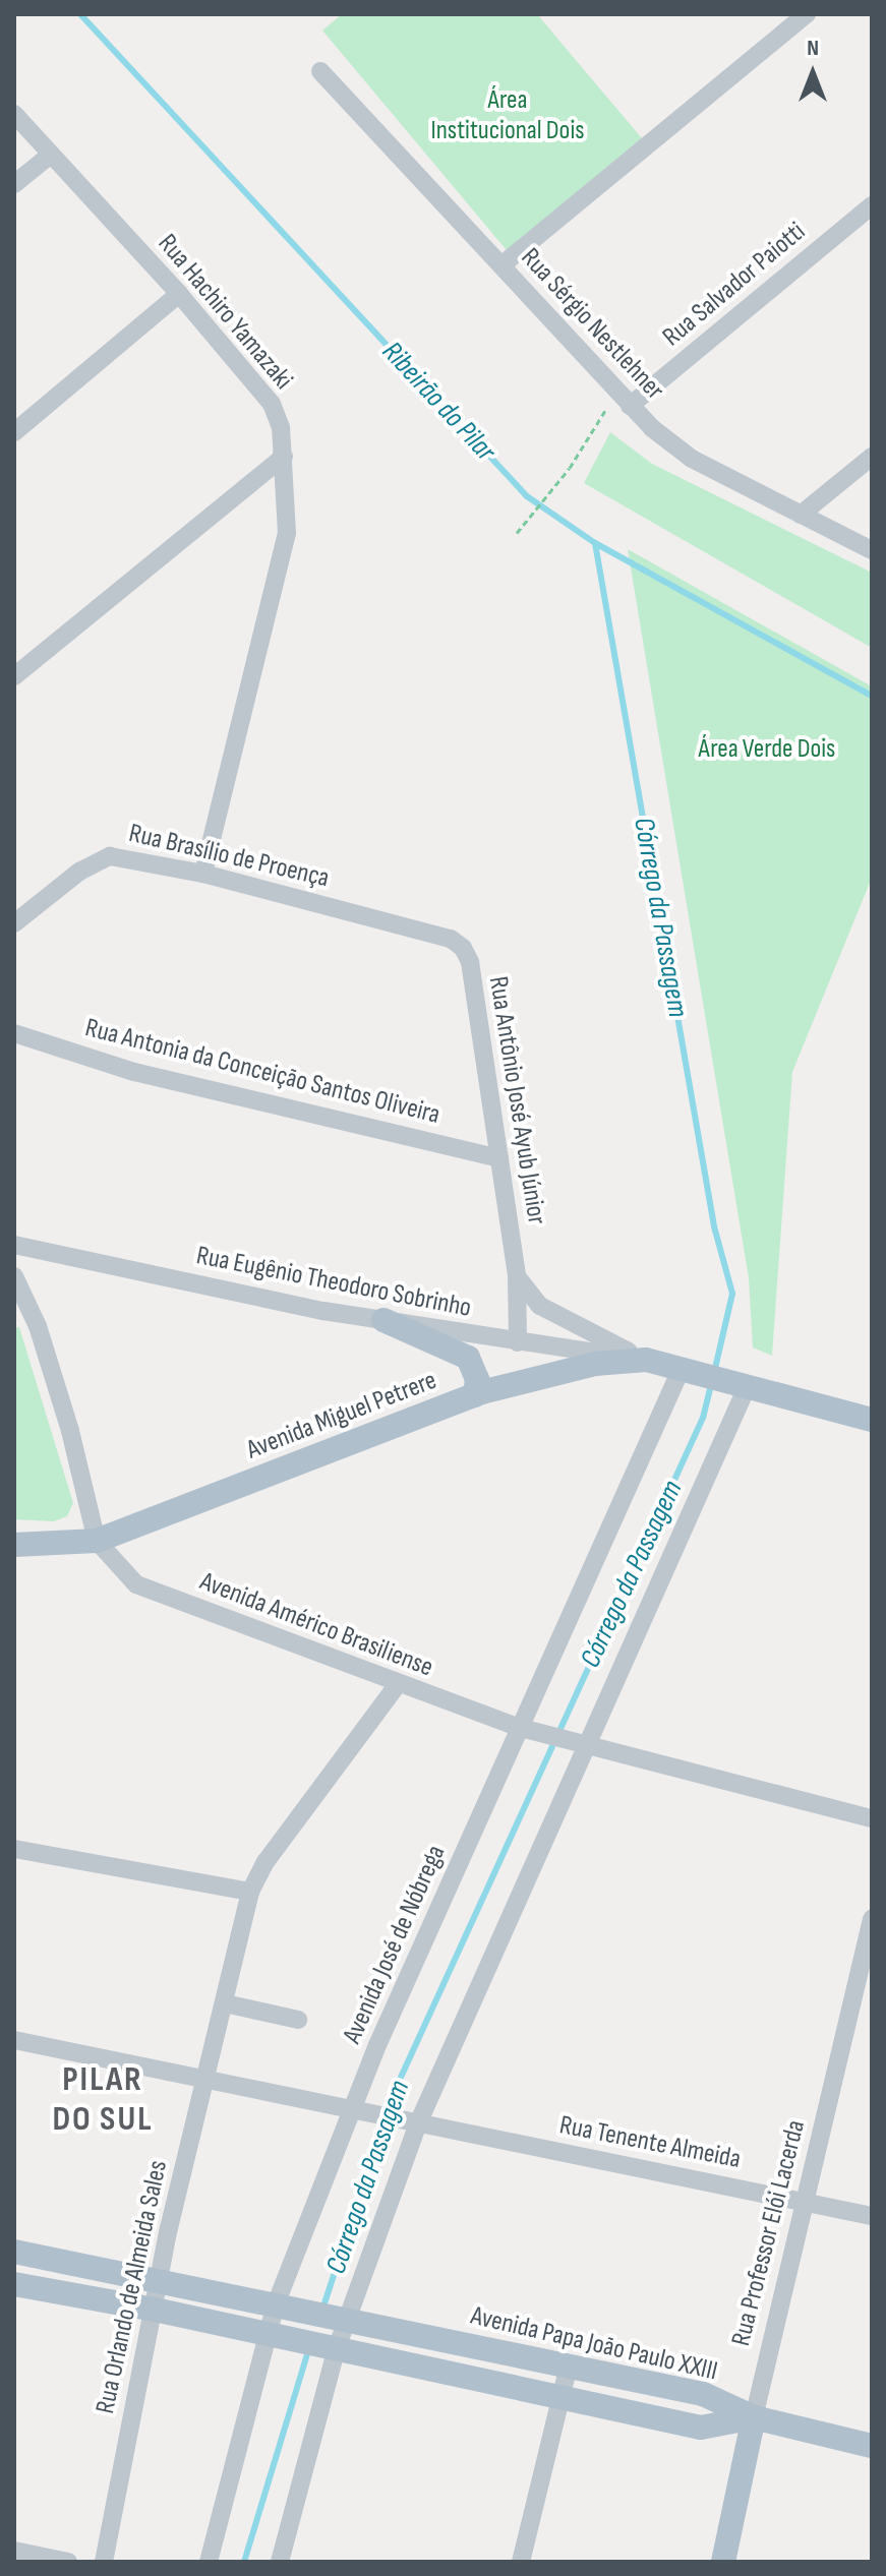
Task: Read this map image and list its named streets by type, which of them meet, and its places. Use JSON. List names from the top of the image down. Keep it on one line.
{"streets":{"main road":["Avenida Miguel Petrere","Rua Professor Elói Lacerda","Avenida Papa João Paulo XXIII"],"street":["Rua Salvador Paiotti","Rua Hachiro Yamazaki","Rua Sérgio Nestlehner","Rua Brasílio de Proença","Rua Antonia da Conceição Santos Oliveira","Rua Antônio José Ayub Júnior","Rua Eugênio Theodoro Sobrinho","Avenida Américo Brasiliense","Avenida José de Nóbrega","Rua Tenente Almeida","Rua Orlando de Almeida Sales"]},"crossings":[["Rua Salvador Paiotti","Rua Sérgio Nestlehner"],["Rua Hachiro Yamazaki","Rua Brasílio de Proença"],["Rua Brasílio de Proença","Rua Antônio José Ayub Júnior"],["Rua Antonia da Conceição Santos Oliveira","Rua Antônio José Ayub Júnior"],["Rua Antônio José Ayub Júnior","Rua Eugênio Theodoro Sobrinho"],["Rua Eugênio Theodoro Sobrinho","Avenida Miguel Petrere"],["Avenida Miguel Petrere","Avenida Américo Brasiliense"],["Avenida Miguel Petrere","Avenida José de Nóbrega"],["Avenida Américo Brasiliense","Avenida José de Nóbrega"],["Avenida Américo Brasiliense","Rua Orlando de Almeida Sales"],["Avenida José de Nóbrega","Rua Tenente Almeida"],["Avenida José de Nóbrega","Avenida Papa João Paulo XXIII"],["Rua Tenente Almeida","Rua Professor Elói Lacerda"],["Rua Tenente Almeida","Rua Orlando de Almeida Sales"],["Rua Professor Elói Lacerda","Avenida Papa João Paulo XXIII"],["Rua Orlando de Almeida Sales","Avenida Papa João Paulo XXIII"]],"districts":["PILAR DO SUL"],"water":["Ribeirão do Pilar","Córrego da Passagem"],"parks":["Área Institucional Dois","Área Verde Dois"],"north":"top"}
